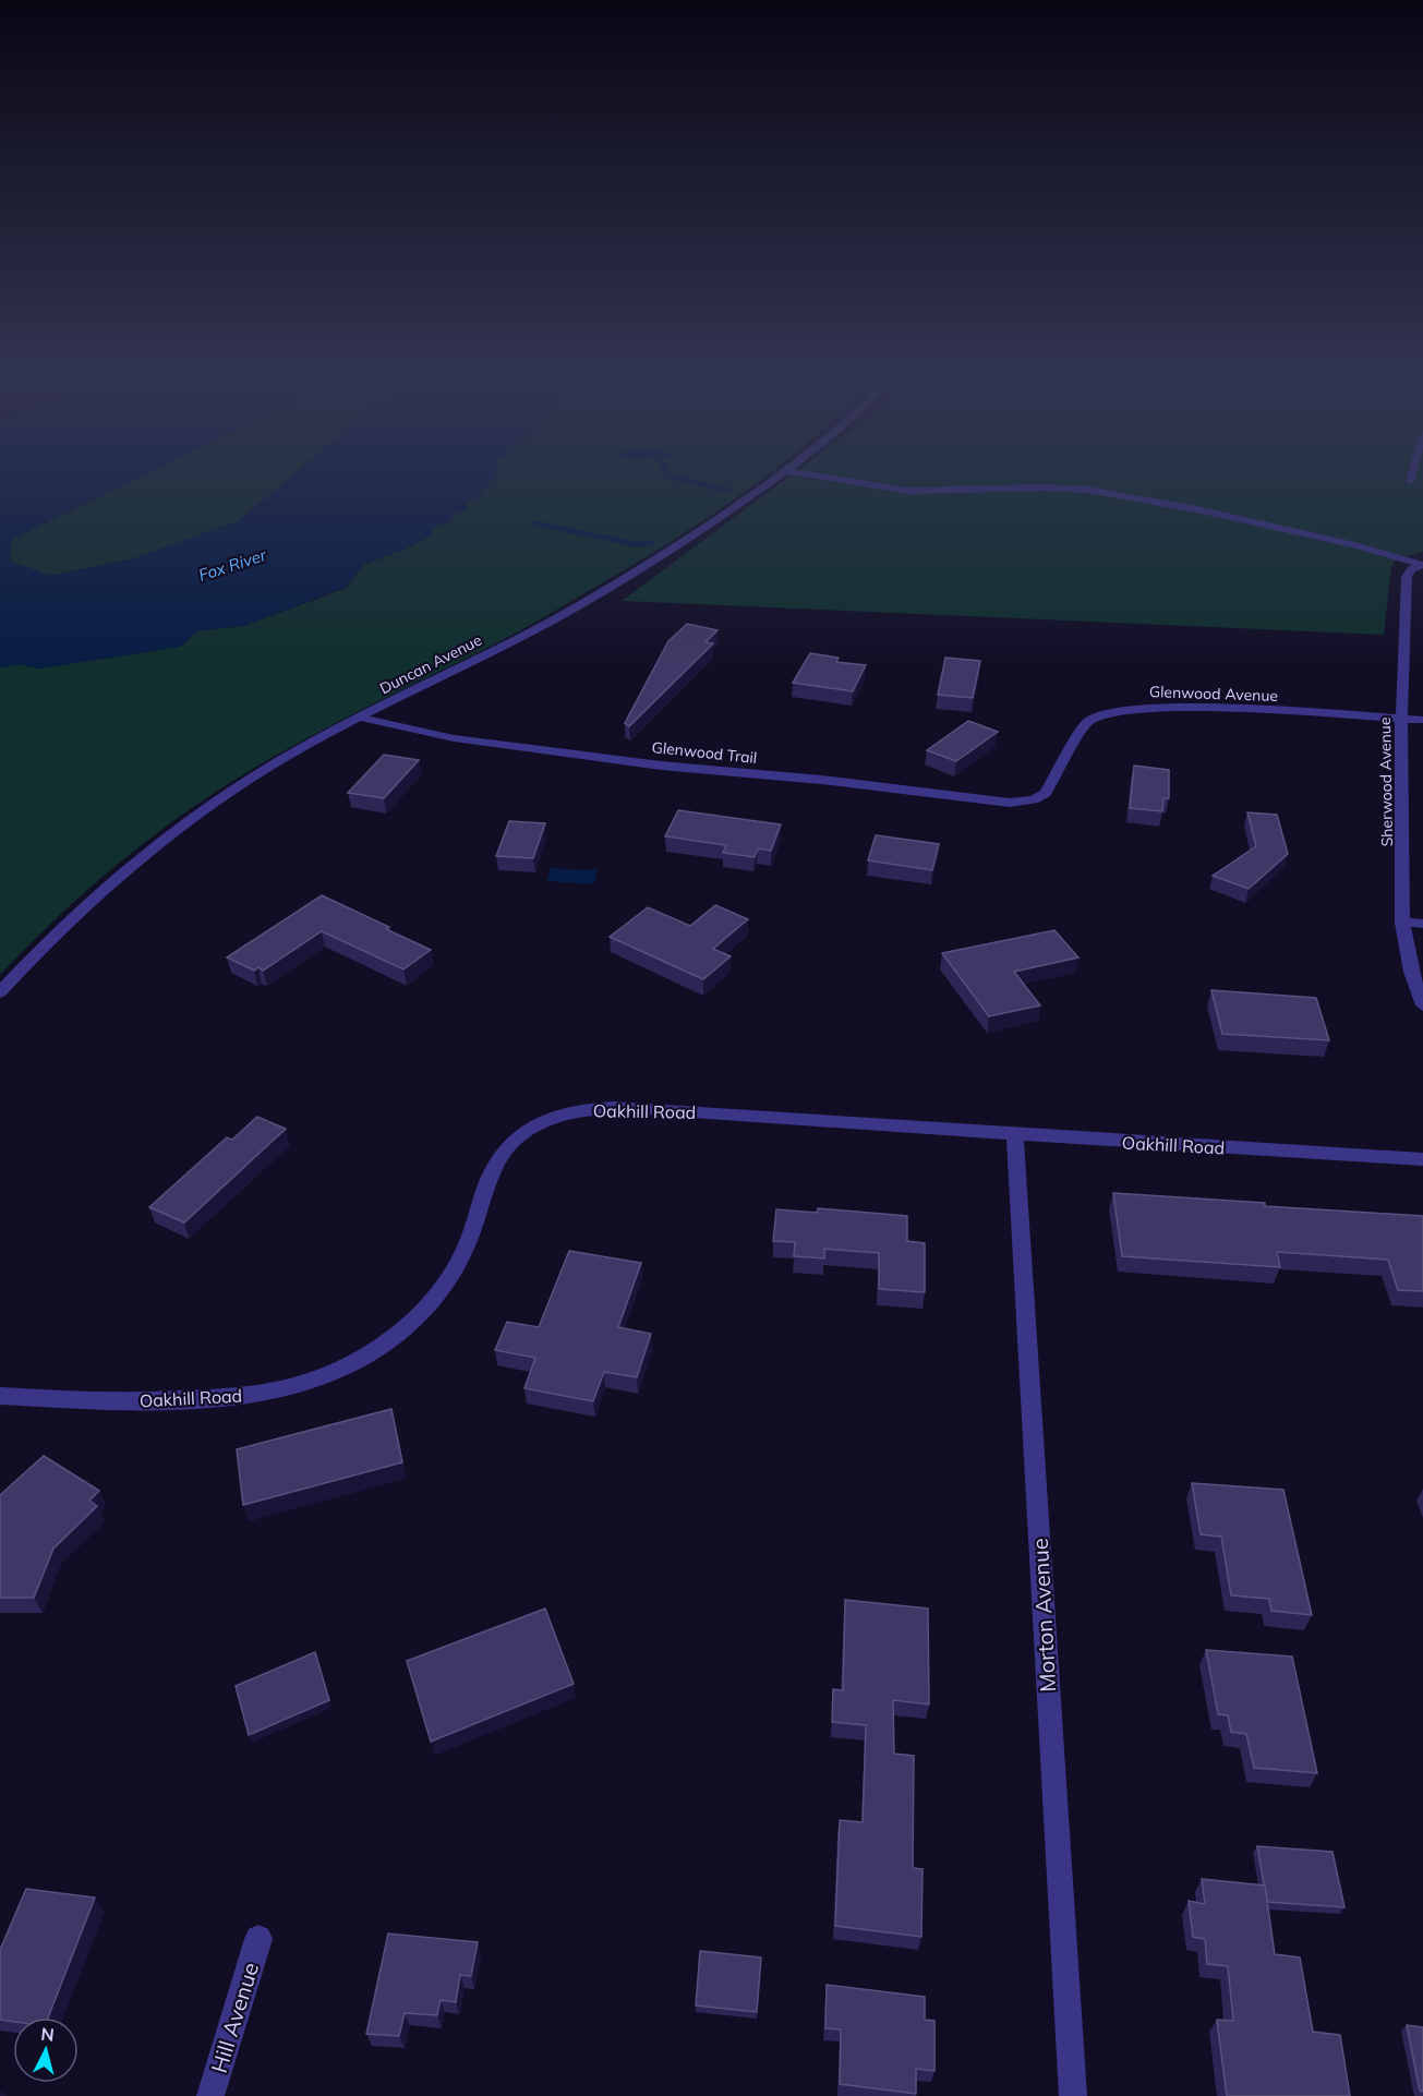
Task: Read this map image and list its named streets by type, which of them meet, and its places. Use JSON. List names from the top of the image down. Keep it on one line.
{"streets":{"street":["Duncan Avenue","Glenwood Avenue","Glenwood Trail","Sherwood Avenue","Oakhill Road","Morton Avenue","Hill Avenue"]},"crossings":[["Duncan Avenue","Glenwood Trail"],["Glenwood Avenue","Glenwood Trail"],["Glenwood Avenue","Sherwood Avenue"],["Oakhill Road","Morton Avenue"]],"water":["Fox River"],"north":"top"}
